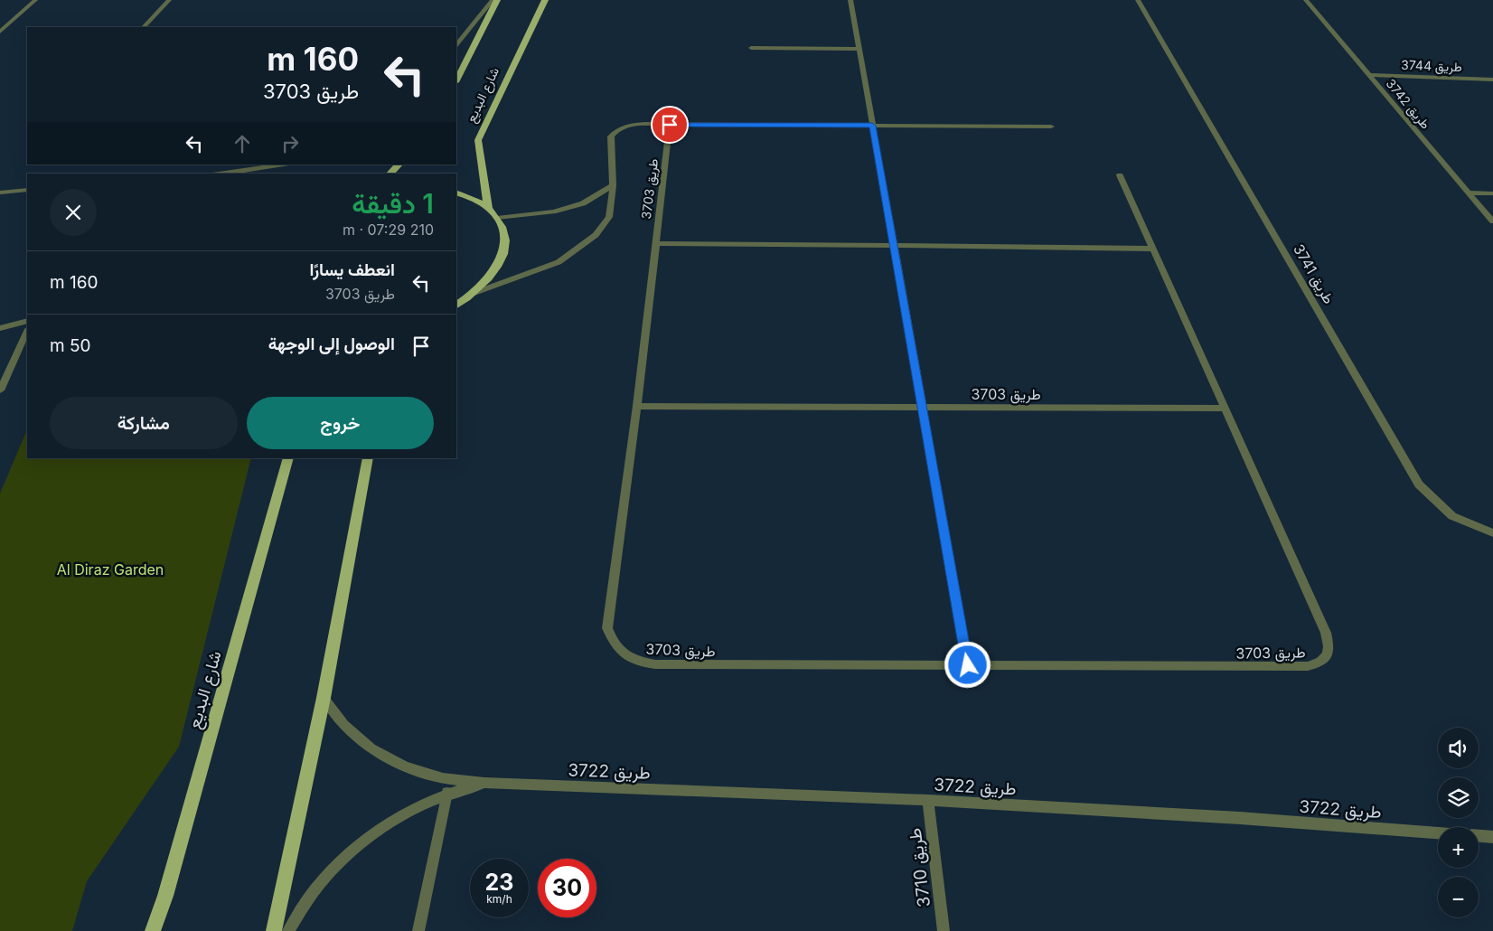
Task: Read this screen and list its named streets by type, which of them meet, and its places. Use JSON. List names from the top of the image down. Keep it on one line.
{"streets":{"main road":["شارع البديع"],"street":["طريق 3744","طريق 3742","طريق 3703","طريق 3741","طريق 3722","طريق 3710"]},"crossings":[["طريق 3744","طريق 3742"],["طريق 3722","طريق 3710"]],"parks":["Al Diraz Garden"],"page":{"turn":["160 m","طريق 3703"],"heading":["1 دقيقة","210 m · 07:29"],"list":[{"name":"انعطف يسارًا","note":"طريق 3703","value":"160 m"},{"name":"الوصول إلى الوجهة","value":"50 m"}],"buttons":["خروج","مشاركة"],"map_buttons":["+","−"],"speed":"23 km/h","limit":"30"}}
